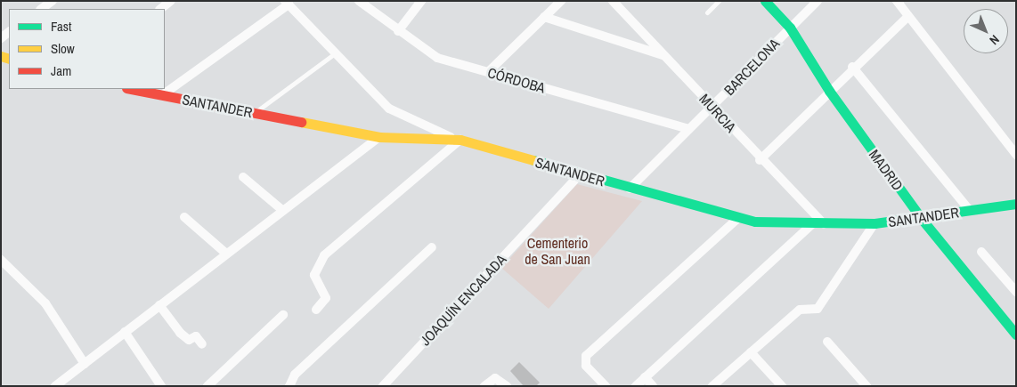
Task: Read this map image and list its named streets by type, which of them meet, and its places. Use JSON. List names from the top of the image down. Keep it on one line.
{"streets":{"street":["BARCELONA","CÓRDOBA","SANTANDER","MURCIA","MADRID","JOAQUÍN ENCALADA"]},"crossings":[["BARCELONA","CÓRDOBA"],["BARCELONA","SANTANDER"],["BARCELONA","MURCIA"],["BARCELONA","MADRID"],["SANTANDER","MURCIA"],["SANTANDER","MADRID"],["SANTANDER","JOAQUÍN ENCALADA"]],"parks":["Cementerio de San Juan"],"legend":["Fast","Slow","Jam"],"north":"bottom right"}
